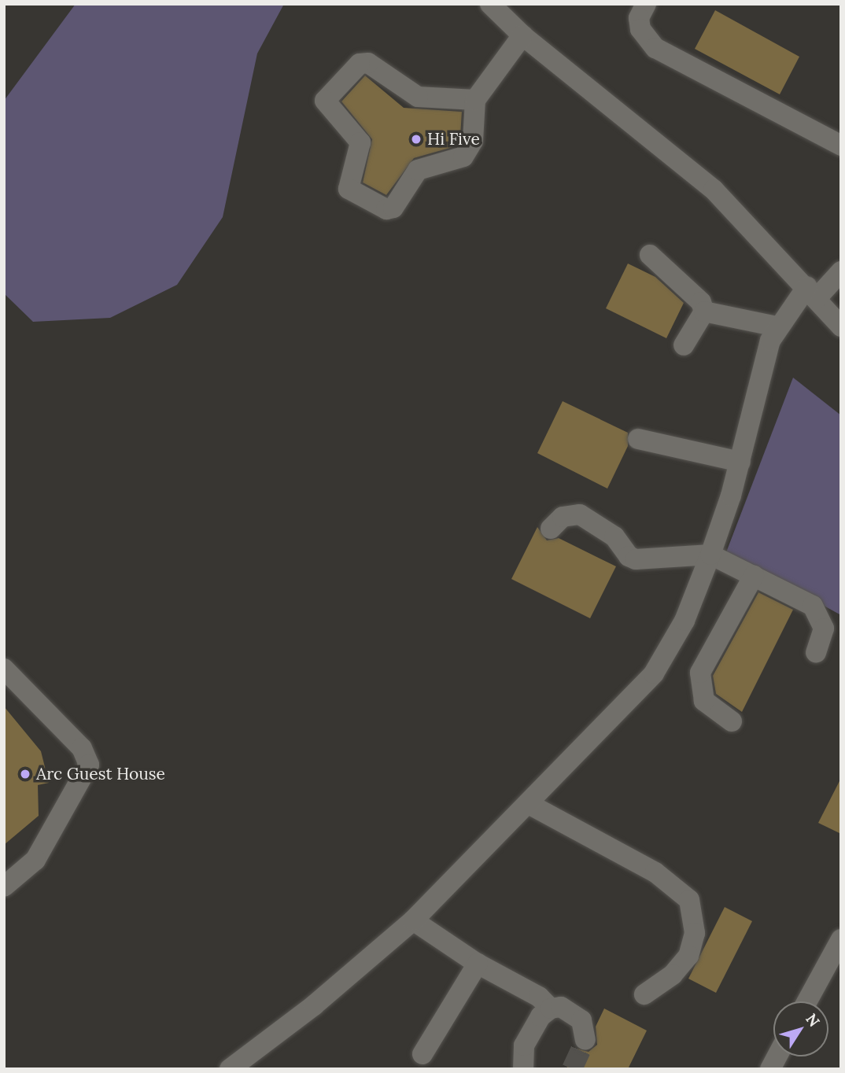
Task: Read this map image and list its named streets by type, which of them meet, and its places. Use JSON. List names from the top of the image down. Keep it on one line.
{"places":["Hi Five","Arc Guest House"],"north":"top right"}
